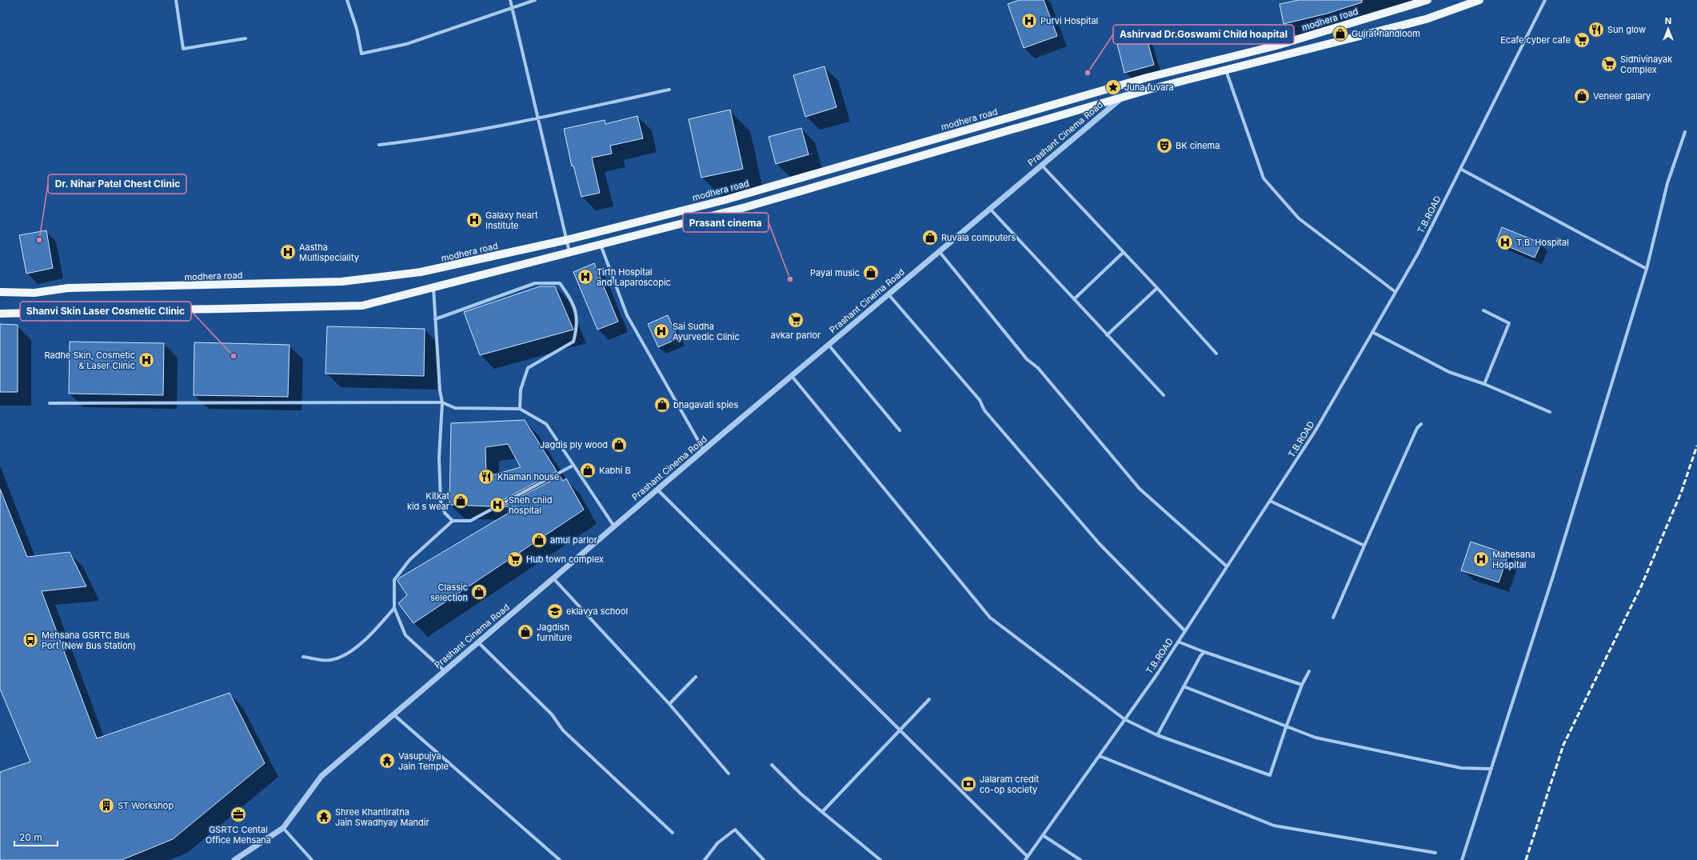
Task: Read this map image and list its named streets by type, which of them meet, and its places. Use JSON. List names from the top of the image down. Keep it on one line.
{"streets":{"main road":["modhera road"],"street":["Prashant Cinema Road","T.B.ROAD"]},"places":{"hospital":["Purvi Hospital","Galaxy heart Institute","T.B. Hospital","Aastha Multispeciality","Tirth Hospital and Laparoscopic","Sai Sudha Ayurvedic Clinic","Radhe Skin, Cosmetic & Laser Clinic","Sneh child hospital","Mahesana Hospital"],"restaurant":["Sun glow","Khaman house"],"shop":["Gujrat handloom","Veneer galary","Ruvala computers","Payal music","bhagavati spies","Jagdis ply wood","Kabhi B","Kitkat kid s wear","amul parlor","Classic selection","Jagdish furniture"],"supermarket":["Ecafe cyber cafe","Sidhivinayak Complex","avkar parlor","Hub town complex"],"other":["Ashirvad Dr.Goswami Child hoapital","Dr. Nihar Patel Chest Clinic","Prasant cinema","Shanvi Skin Laser Cosmetic Clinic"],"place":["Juna fuvara"],"theatre":["BK cinema"],"school or university":["eklavya school"],"bus stop":["Mehsana GSRTC Bus Port (New Bus Station)"],"temple":["Vasupujya Jain Temple","Shree Khantiratna Jain Swadhyay Mandir"],"bank":["Jalaram credit co-op society"],"building":["ST Workshop"],"office":["GSRTC Cental Office Mehsana"]},"scale_bar":"20 m","north":"top"}
